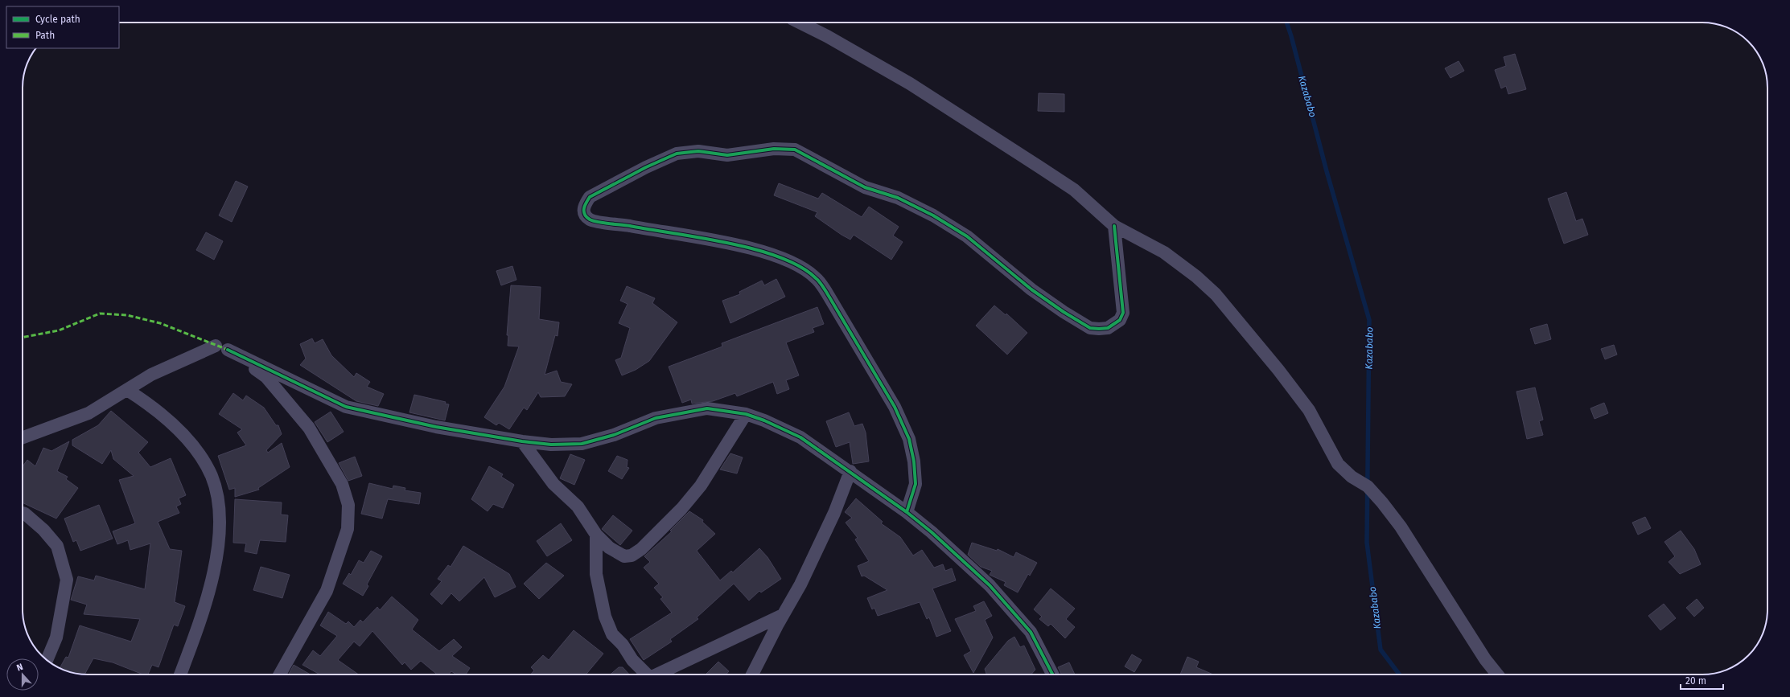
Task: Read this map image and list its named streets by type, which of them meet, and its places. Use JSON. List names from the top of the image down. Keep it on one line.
{"water":["Kazababo"],"legend":["Cycle path","Path"],"scale_bar":"20 m","north":"top"}
